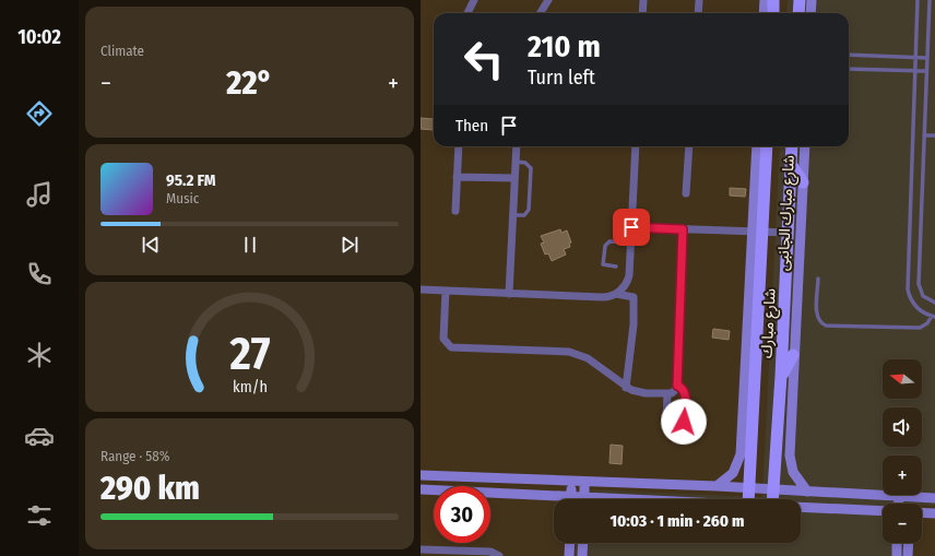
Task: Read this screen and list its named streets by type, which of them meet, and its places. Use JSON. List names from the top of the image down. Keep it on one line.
{"streets":{"main road":["شارع مبارك الجانبى","شارع مبارك"]},"crossings":[["شارع مبارك الجانبى","شارع مبارك"]],"north":"left","page":{"tabs":"10:02","tile":["Climate",["Range · 58%","290 km"]],"turn":["210 m","Turn left"],"heat":["−","22°","+"],"then":"Then","song":["95.2 FM","Music"],"map_buttons":["+","−"],"limit":"30","trip":"10:03 · 1 min · 260 m","gauge":["27","km/h"]}}
